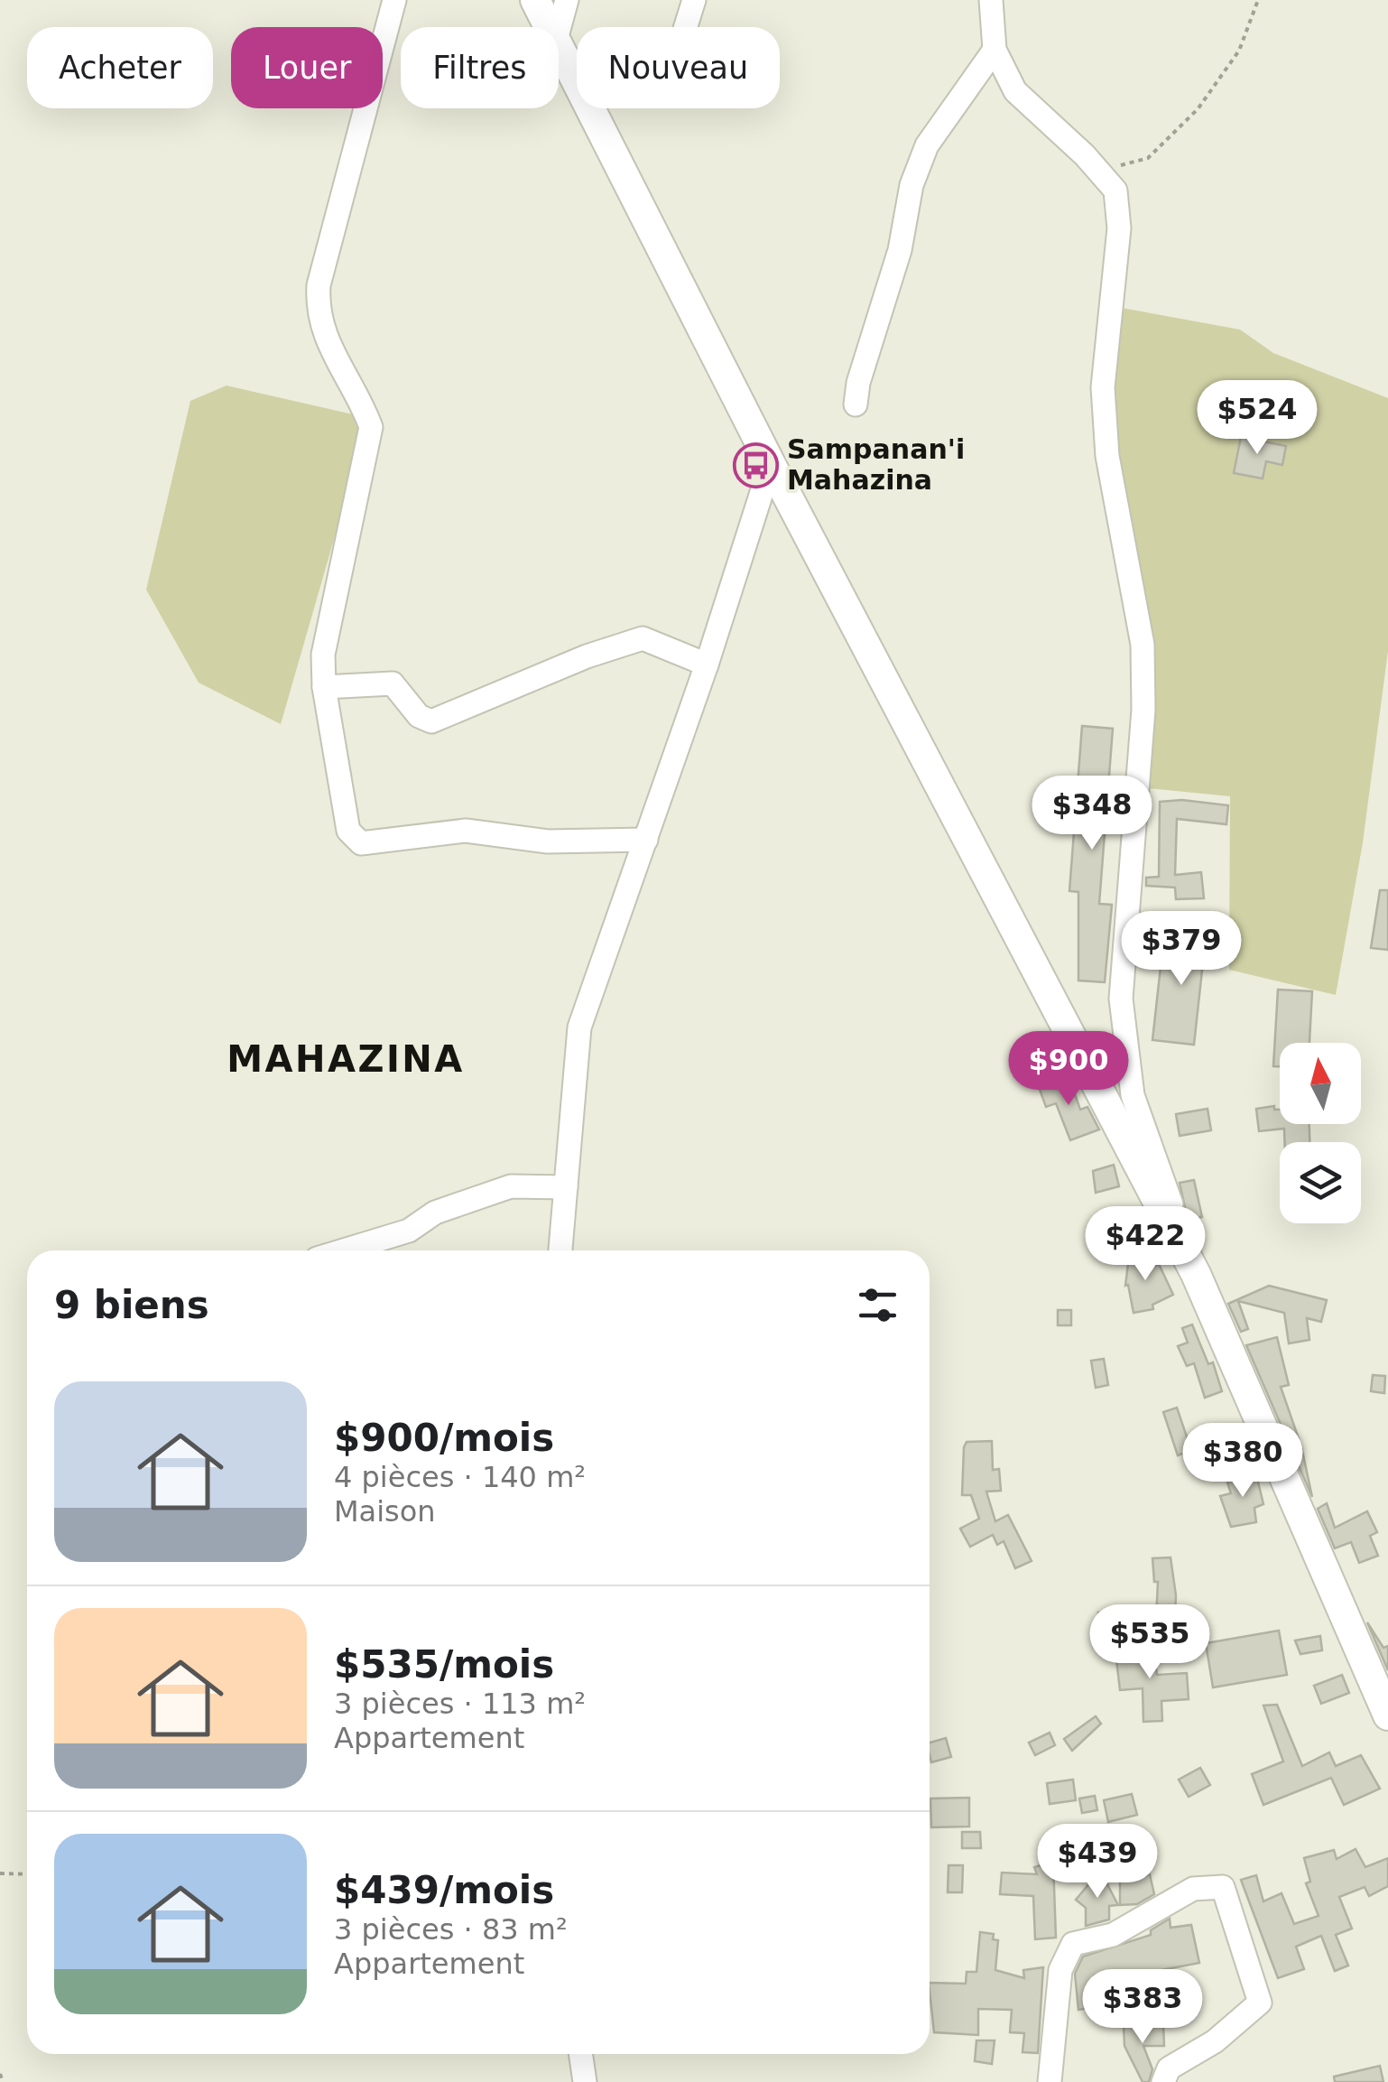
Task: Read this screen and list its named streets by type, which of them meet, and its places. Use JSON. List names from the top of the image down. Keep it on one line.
{"districts":["MAHAZINA"],"places":{"bus stop":["Sampanan'i Mahazina"]},"north":"top","page":{"chip":["Acheter","Louer","Filtres","Nouveau"],"price":["$524","$348","$379","$900","$422","$380","$535","$439","$383"],"heading":"9 biens","list":[{"name":"$900/mois","note":"4 pièces · 140 m² · Maison"},{"name":"$535/mois","note":"3 pièces · 113 m² · Appartement"},{"name":"$439/mois","note":"3 pièces · 83 m² · Appartement"}]}}
